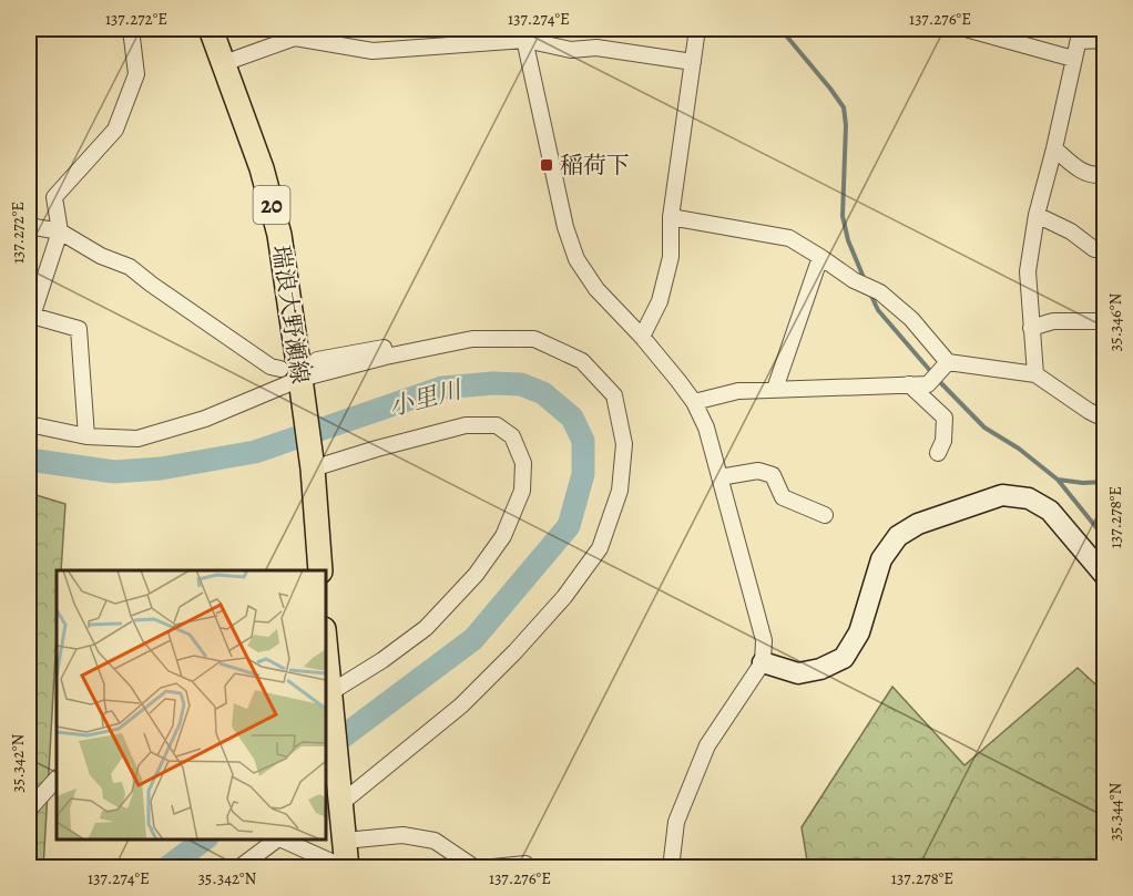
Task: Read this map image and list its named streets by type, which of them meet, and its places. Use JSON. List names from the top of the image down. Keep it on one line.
{"streets":{"main road":["20","瑞浪大野瀬線"]},"water":["小里川"],"places":{"transit":["稲荷下"]},"coordinates":["137.272°E","137.274°E","137.276°E","35.346°N","137.278°E","35.342°N","35.344°N"]}
